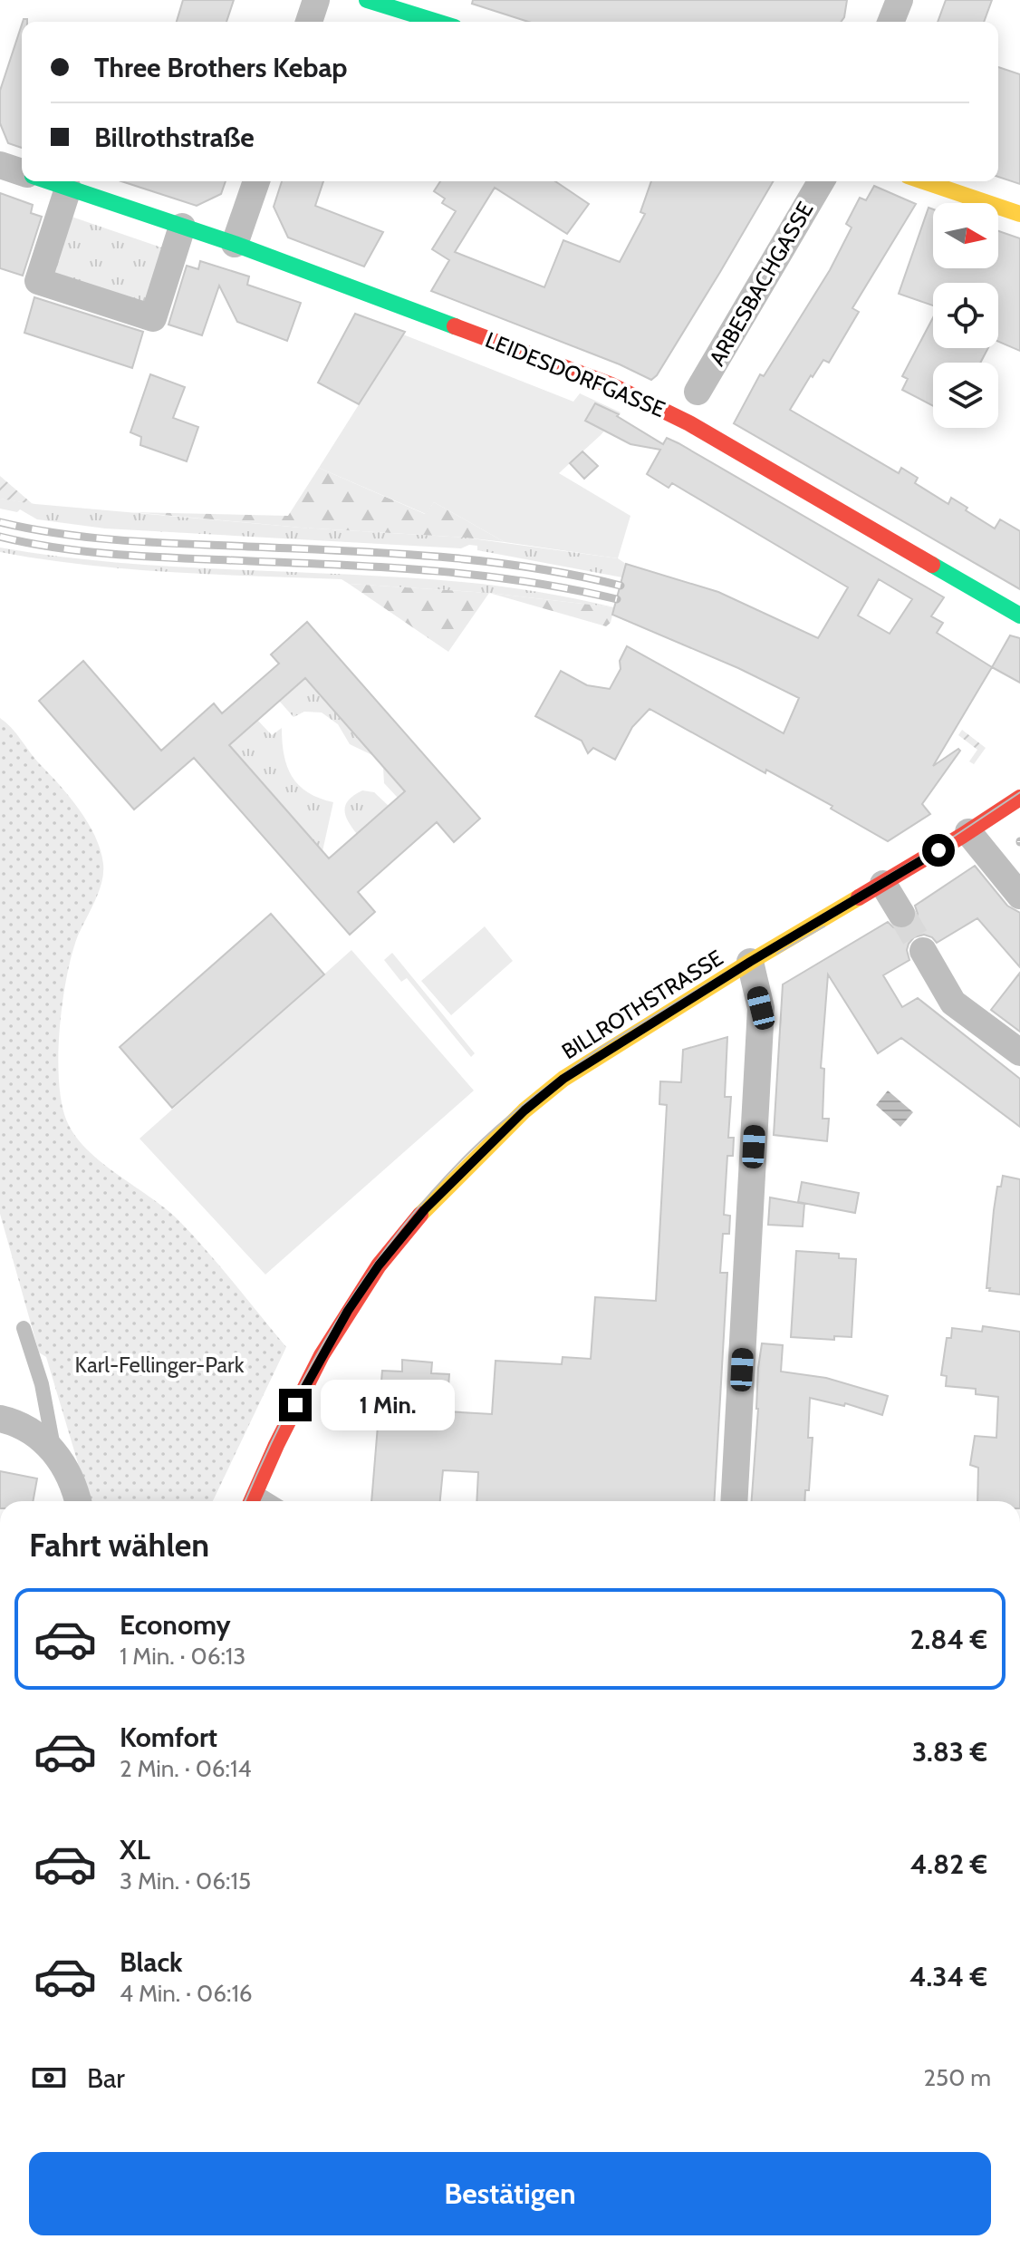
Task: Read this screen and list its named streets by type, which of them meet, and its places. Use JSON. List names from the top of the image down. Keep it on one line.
{"streets":{"street":["ARBESBACHGASSE","LEIDESDORFGASSE","BILLROTHSTRASSE"]},"parks":["Karl-Fellinger-Park"],"north":"right","page":{"banner":["Three Brothers Kebap","Billrothstraße"],"bubble":"1 Min.","heading":"Fahrt wählen","list":[{"name":"Economy","note":"1 Min. · 06:13","value":"2.84 €"},{"name":"Komfort","note":"2 Min. · 06:14","value":"3.83 €"},{"name":"XL","note":"3 Min. · 06:15","value":"4.82 €"},{"name":"Black","note":"4 Min. · 06:16","value":"4.34 €"}],"pay":["Bar","250 m"],"buttons":"Bestätigen"}}
